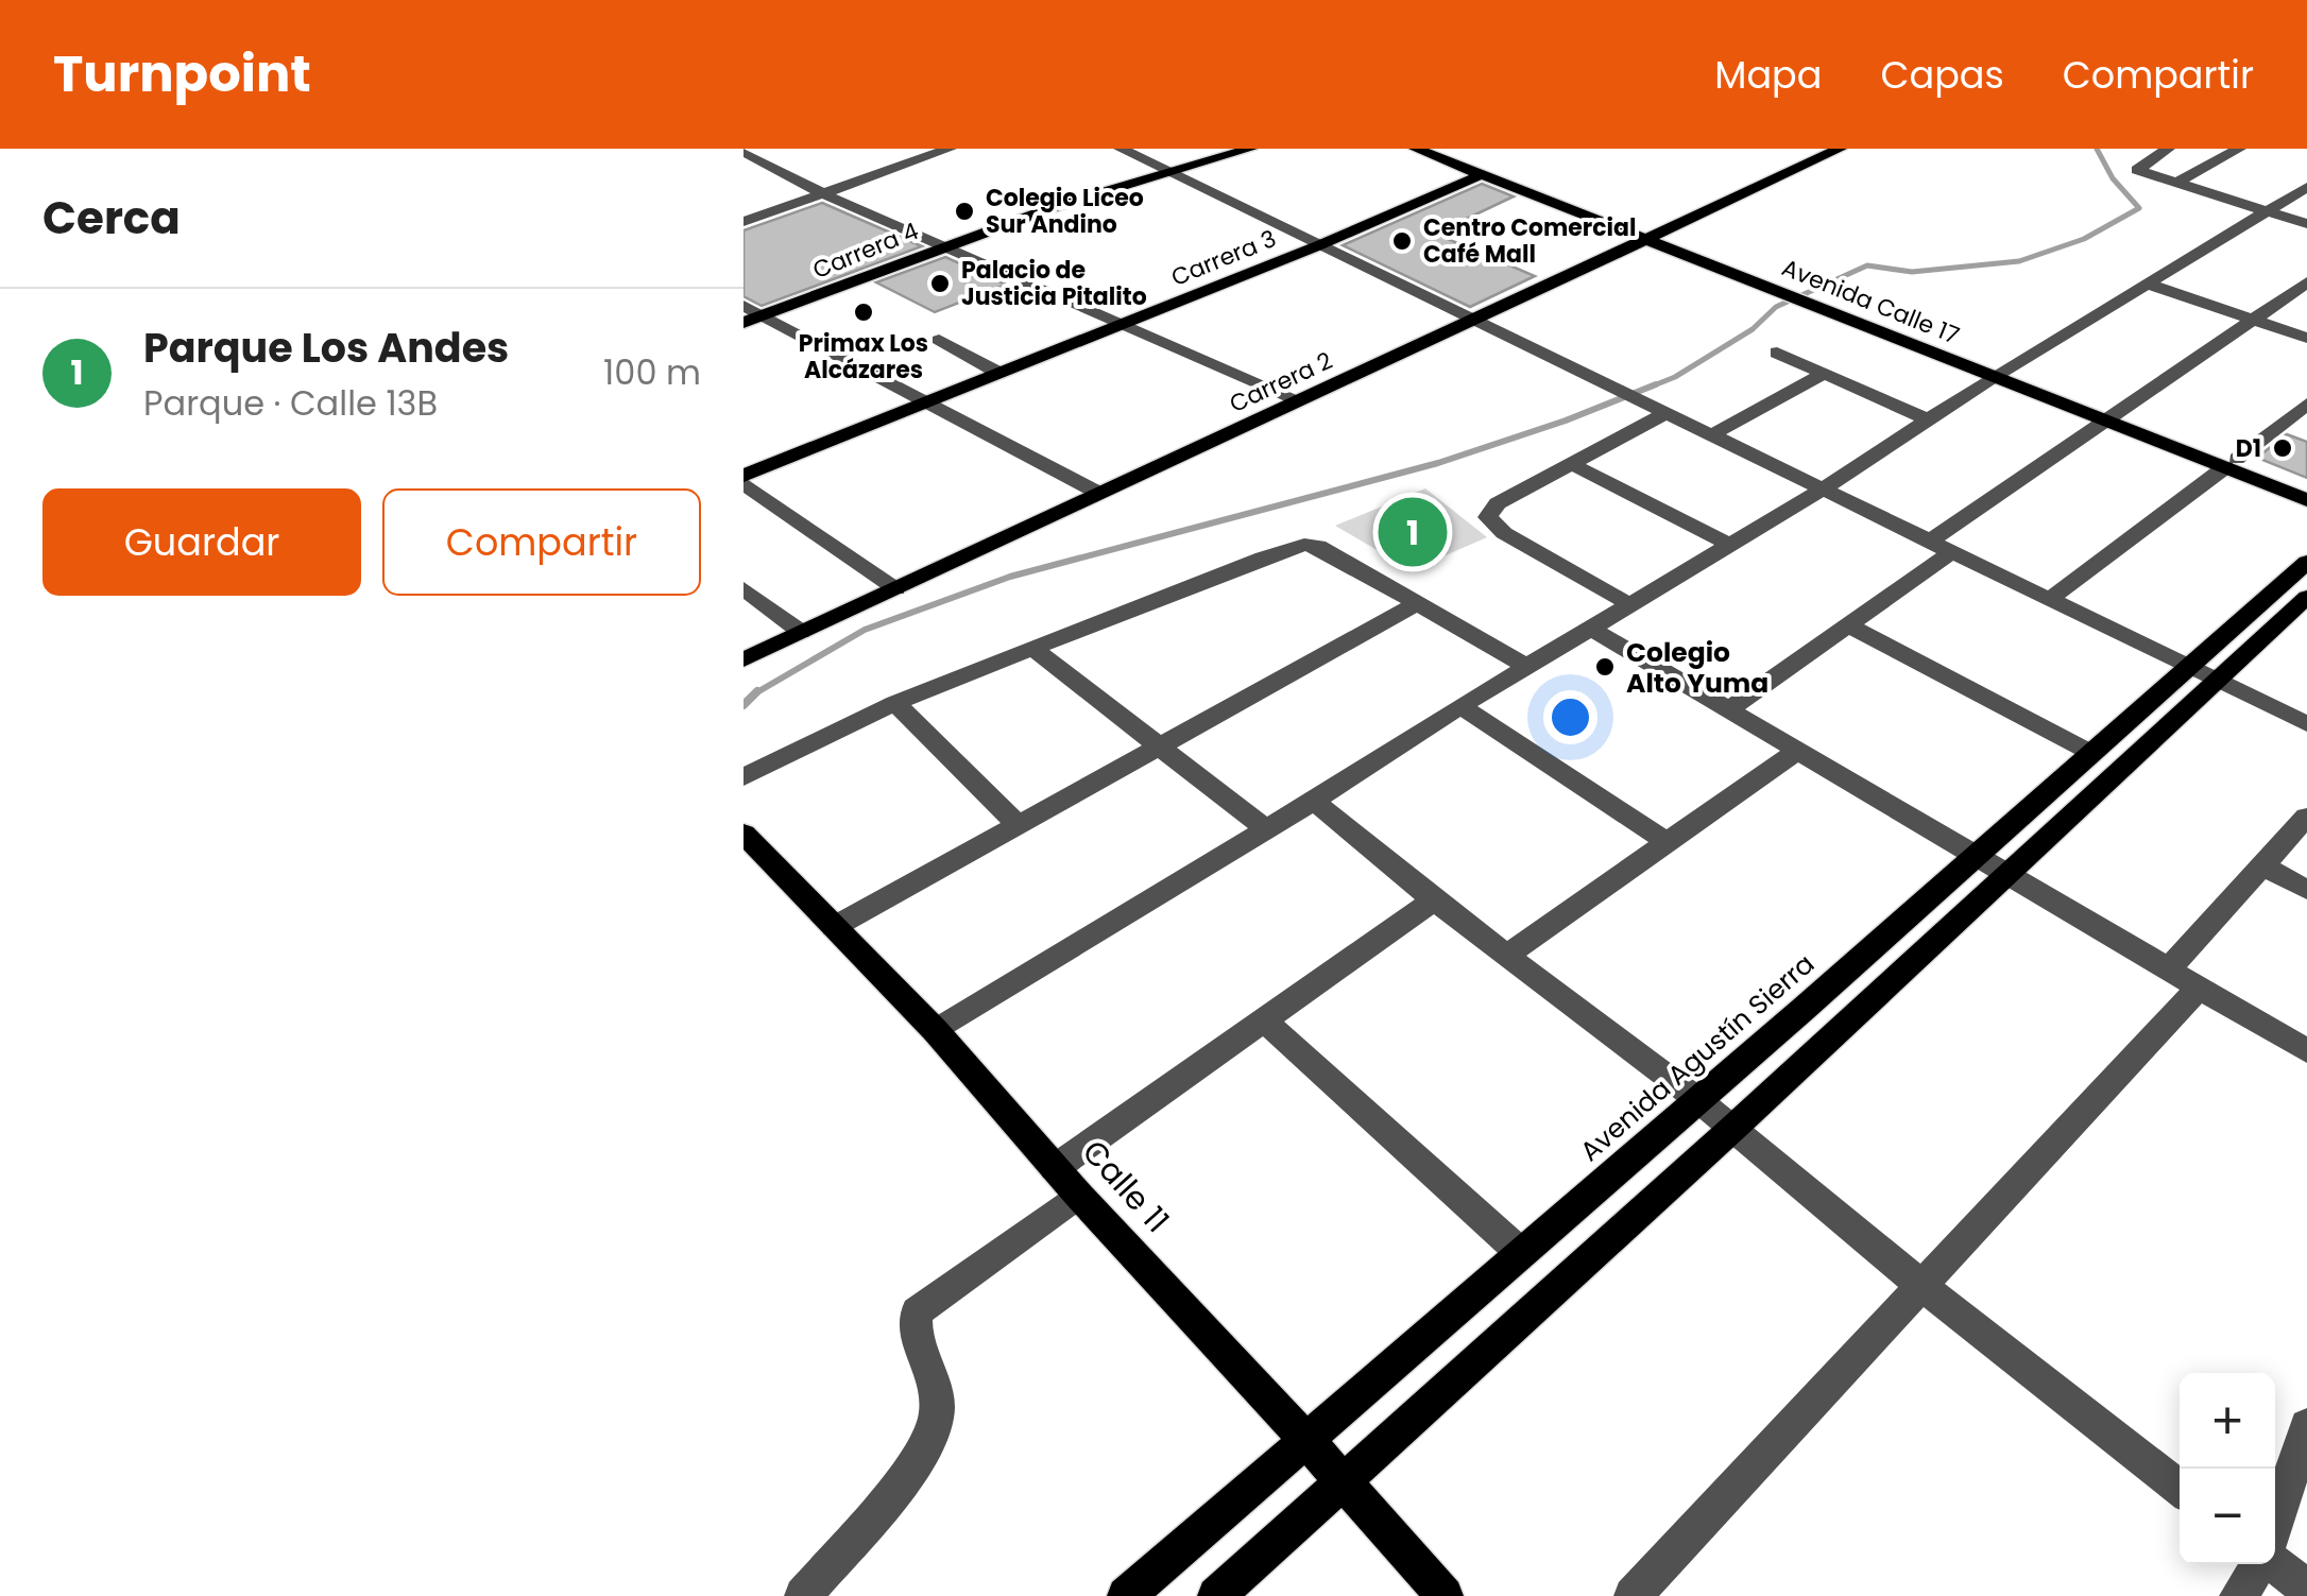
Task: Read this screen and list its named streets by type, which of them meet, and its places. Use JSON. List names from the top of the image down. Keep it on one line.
{"streets":{"main road":["Carrera 4","Carrera 3","Avenida Calle 17","Carrera 2","Avenida Agustín Sierra","Calle 11"]},"crossings":[["Carrera 3","Avenida Calle 17"],["Avenida Calle 17","Carrera 2"],["Avenida Agustín Sierra","Calle 11"]],"places":["Colegio Liceo Sur Andino","Centro Comercial Café Mall","Palacio de Justicia Pitalito","Primax Los Alcázares","D1","Colegio Alto Yuma"],"page":{"header":"Turnpoint","nav":["Mapa","Capas","Compartir"],"heading":"Cerca","list":[{"mark":"1","name":"Parque Los Andes","note":"Parque · Calle 13B","value":"100 m"}],"buttons":["Guardar","Compartir"],"pins":"1","map_buttons":["+","−"]}}
